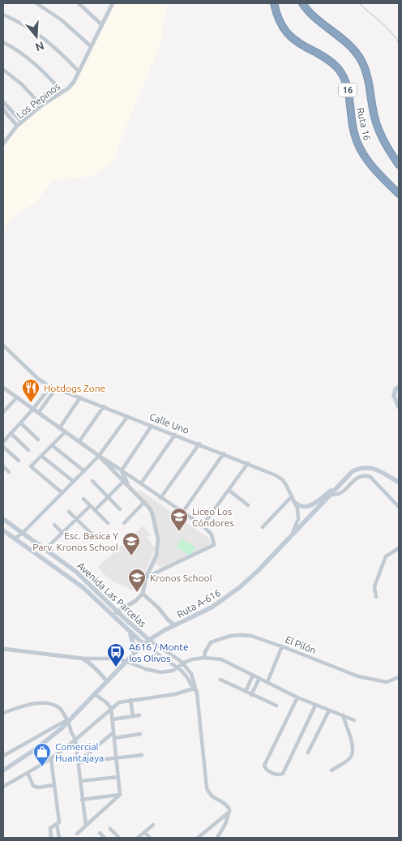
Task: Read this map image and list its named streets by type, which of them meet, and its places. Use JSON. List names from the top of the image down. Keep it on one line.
{"streets":{"highway":["16","Ruta 16"],"main road":["Avenida Las Parcelas","Ruta A-616"],"street":["Los Pepinos","Calle Uno","El Pilón"]},"crossings":[["Calle Uno","Ruta A-616"],["Avenida Las Parcelas","Ruta A-616"]],"places":{"restaurant":["Hotdogs Zone"],"school or university":["Liceo Los Cóndores","Esc. Basica Y Parv. Kronos School","Kronos School"],"bus stop":["A616 / Monte los Olivos"],"shop":["Comercial Huantajaya"]},"north":"bottom"}
